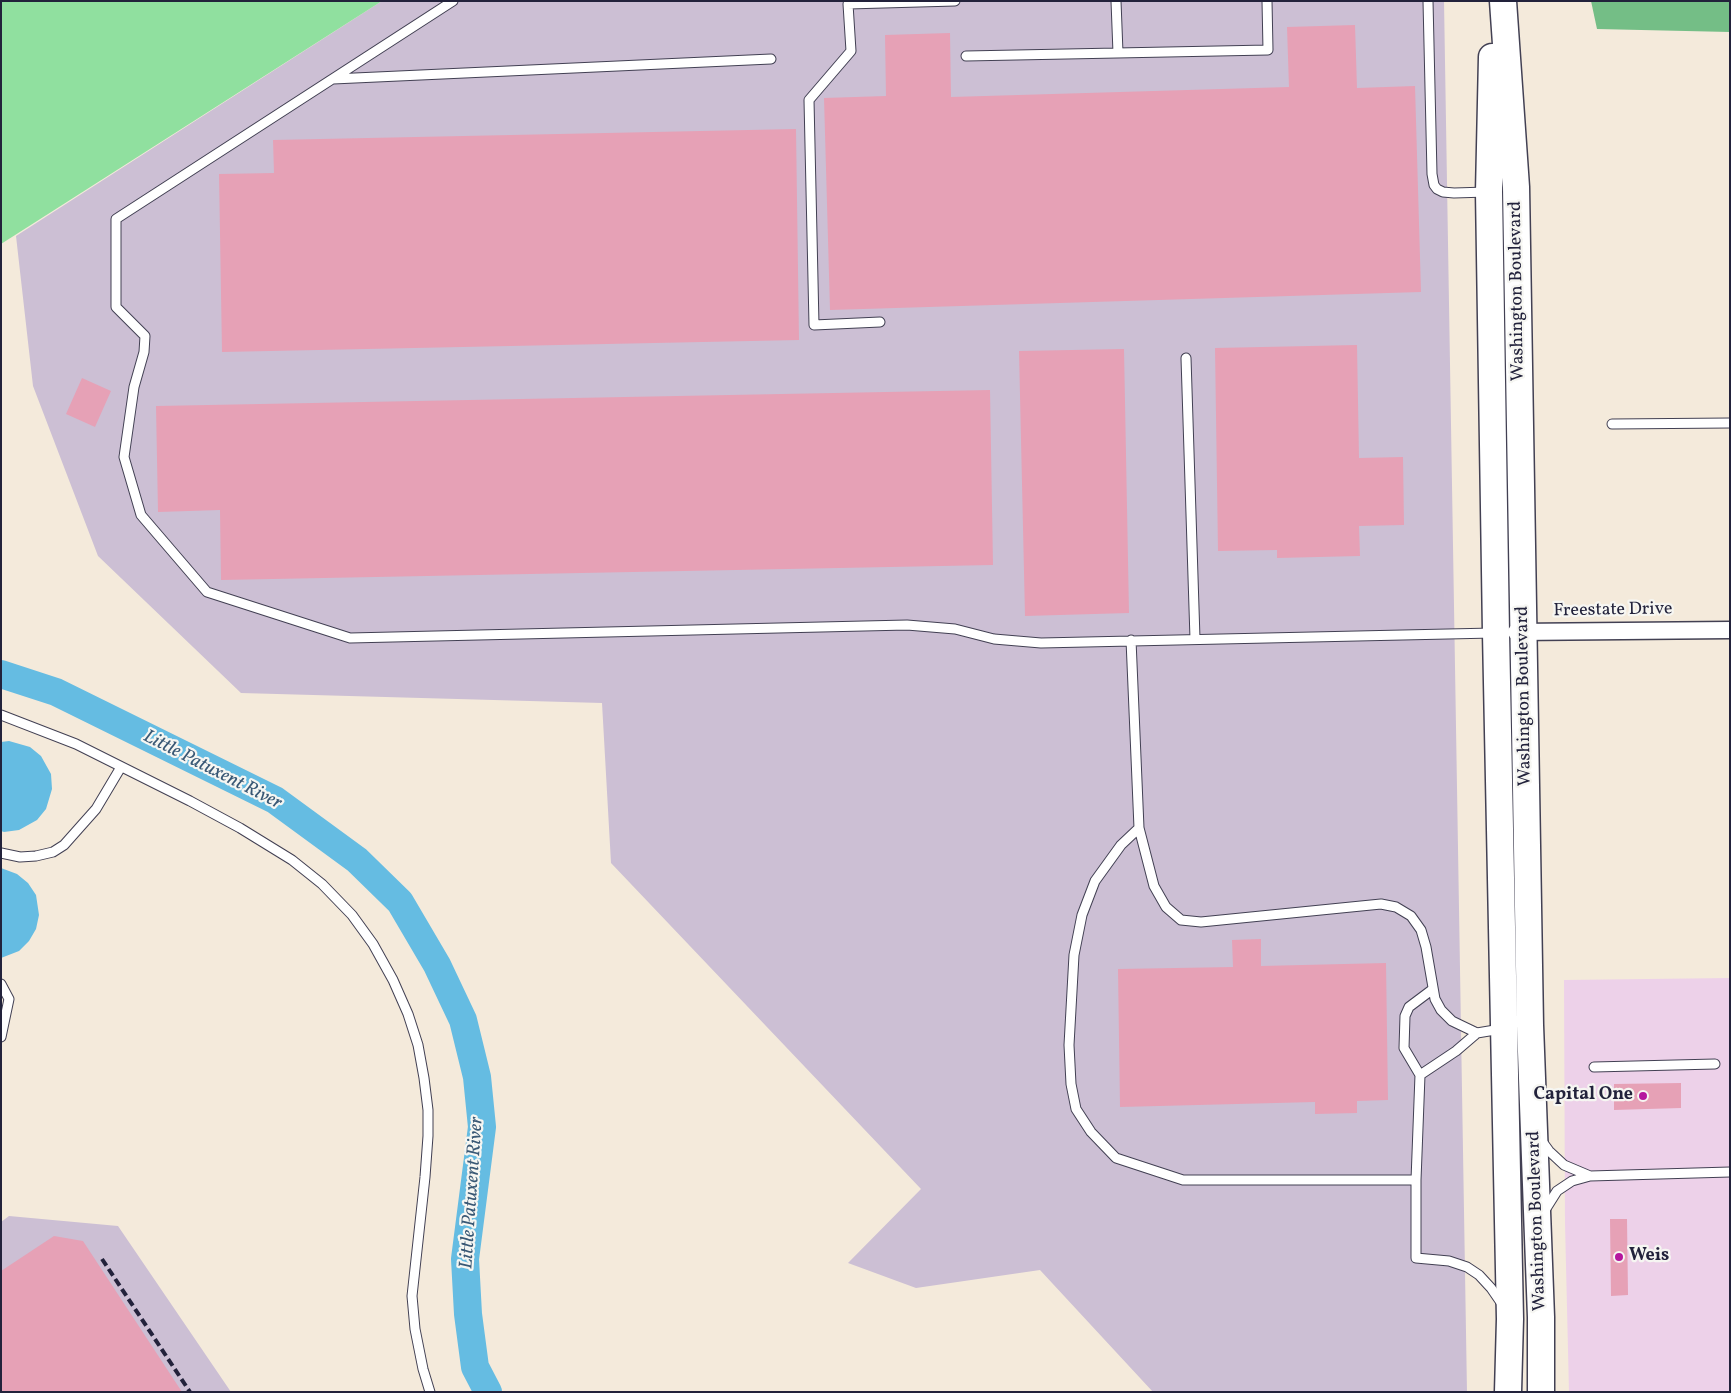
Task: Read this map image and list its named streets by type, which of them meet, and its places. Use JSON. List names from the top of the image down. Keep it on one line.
{"streets":{"main road":["Washington Boulevard"],"street":["Freestate Drive"]},"crossings":[["Washington Boulevard","Freestate Drive"]],"water":["Little Patuxent River"],"places":["Capital One","Weis"]}
